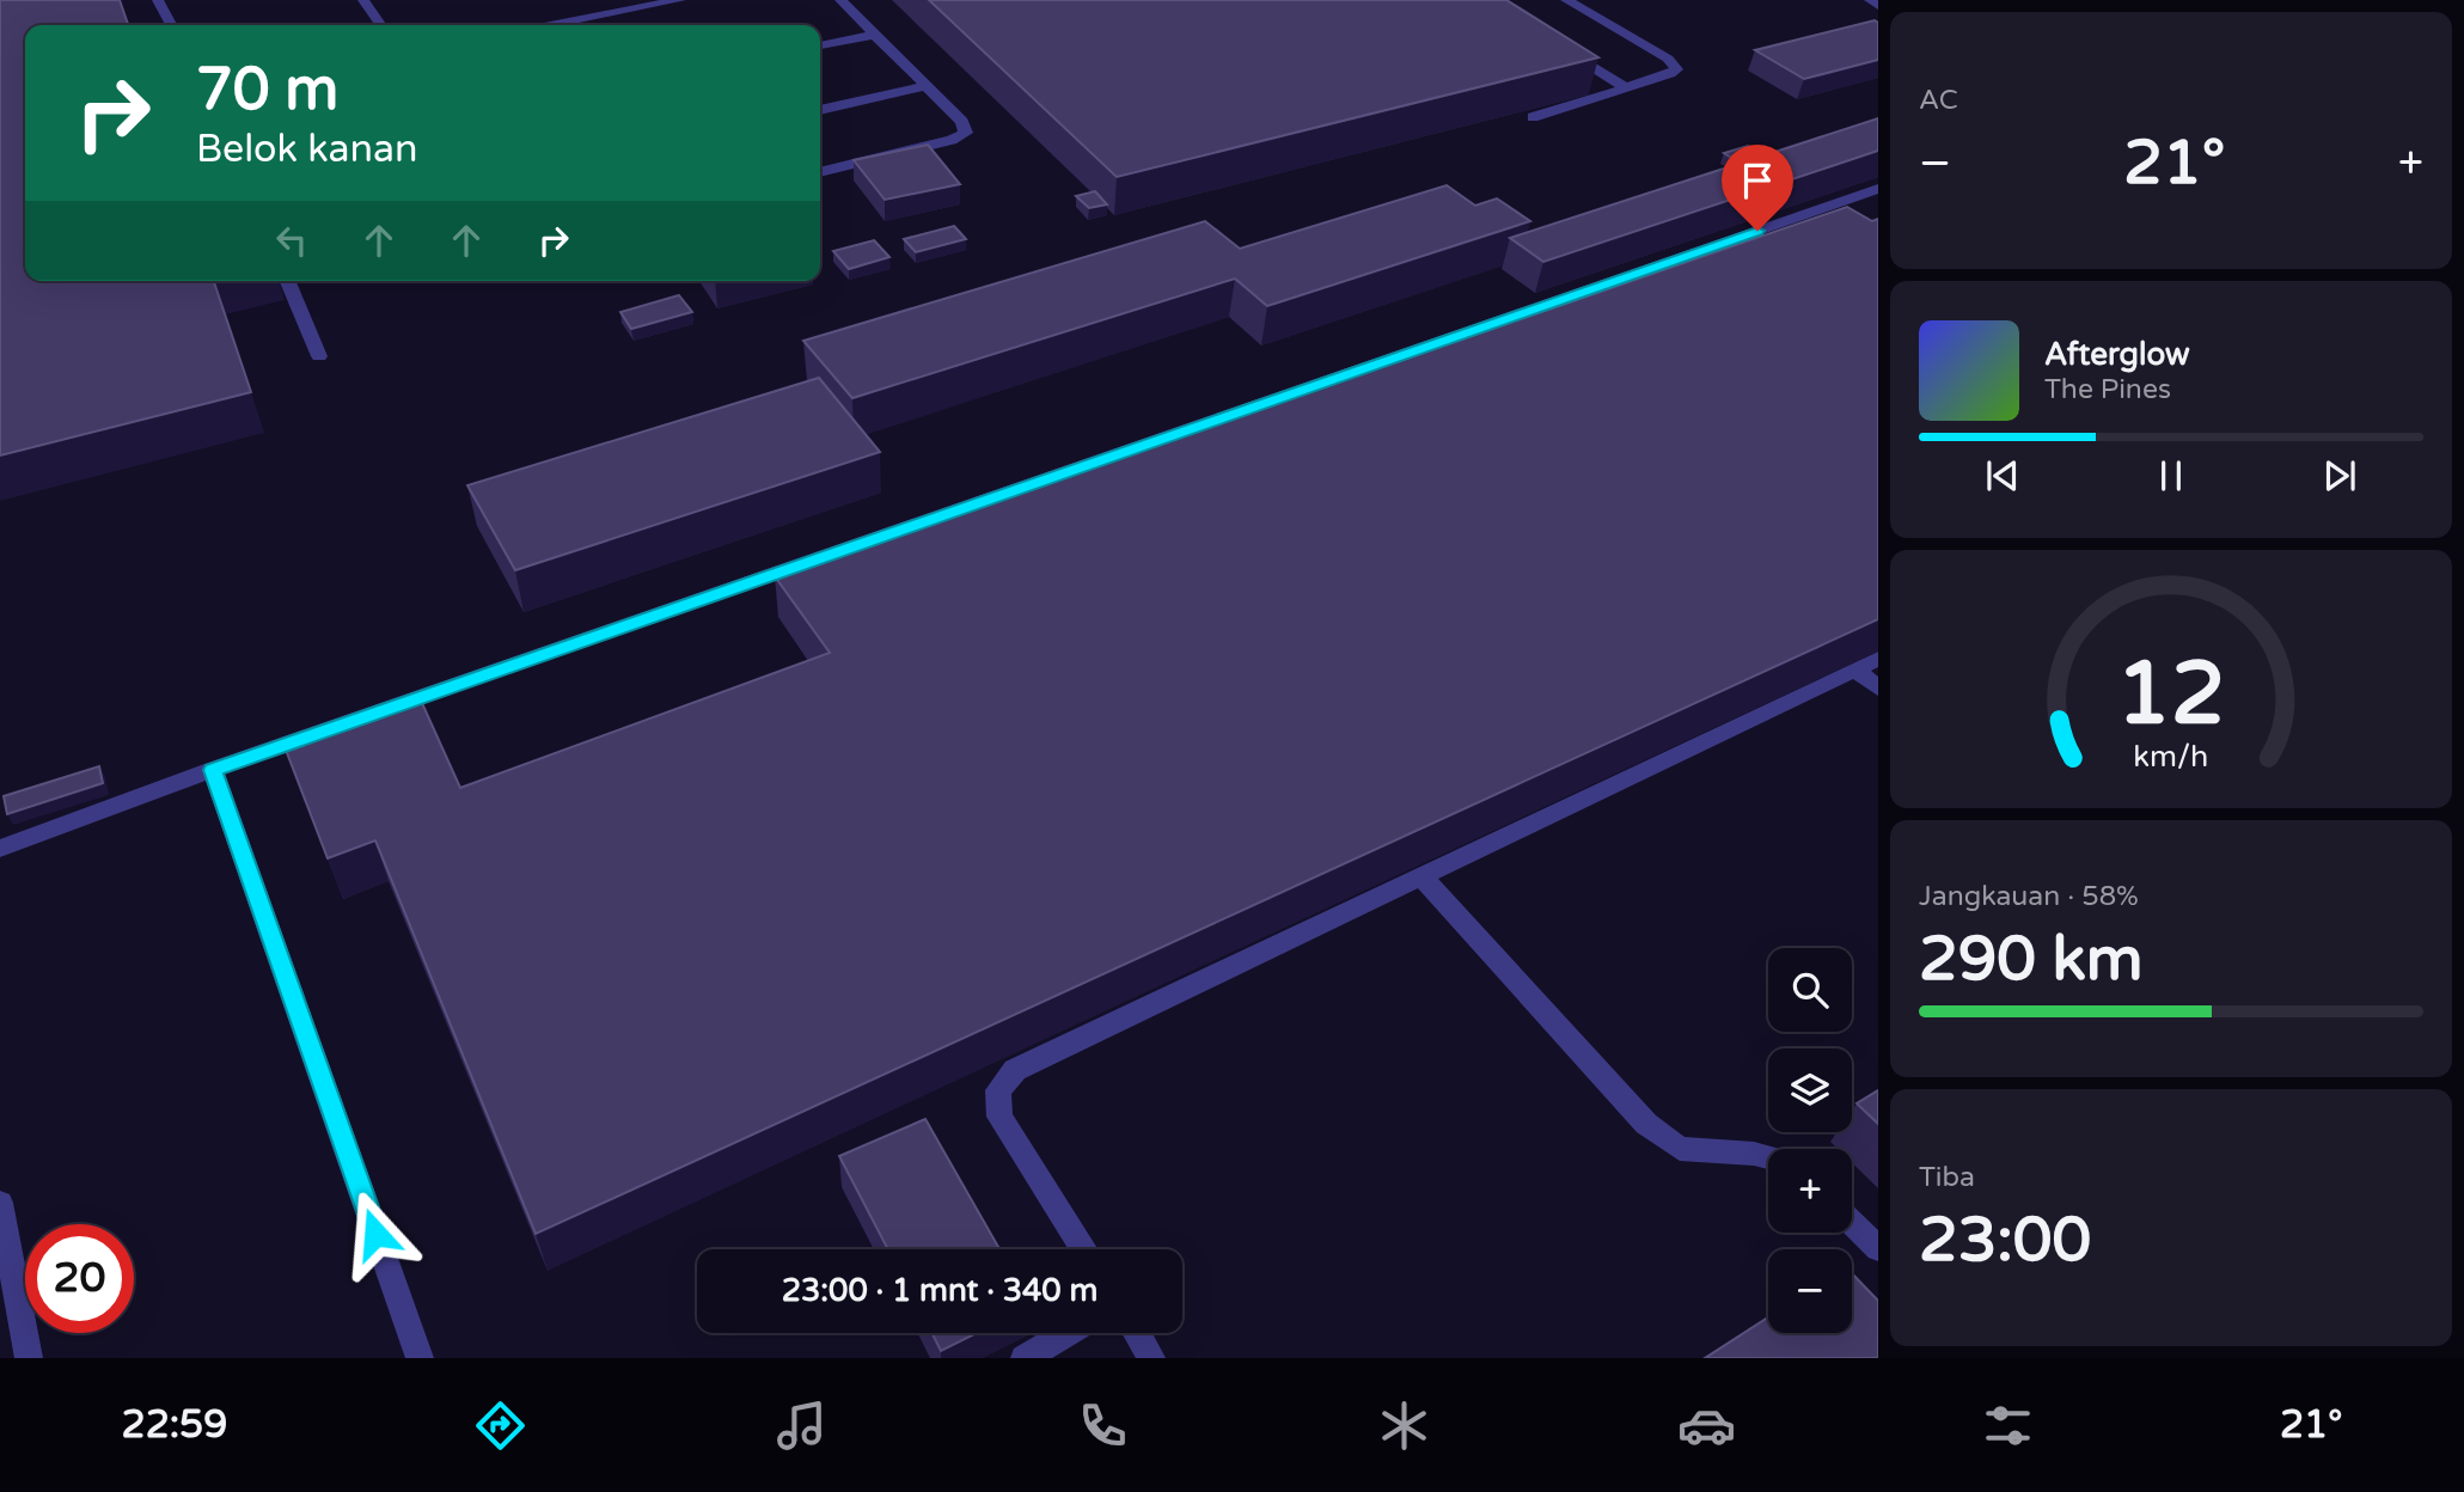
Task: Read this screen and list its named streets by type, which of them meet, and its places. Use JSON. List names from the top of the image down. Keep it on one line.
{"page":{"tile":["AC",["Jangkauan · 58%","290 km"],["Tiba","23:00"]],"turn":["70 m","Belok kanan"],"heat":["−","21°","+"],"song":["Afterglow","The Pines"],"map_buttons":["+","−"],"limit":"20","trip":"23:00 · 1 mnt · 340 m","tabs":["22:59","21°"],"gauge":["12","km/h"]}}
